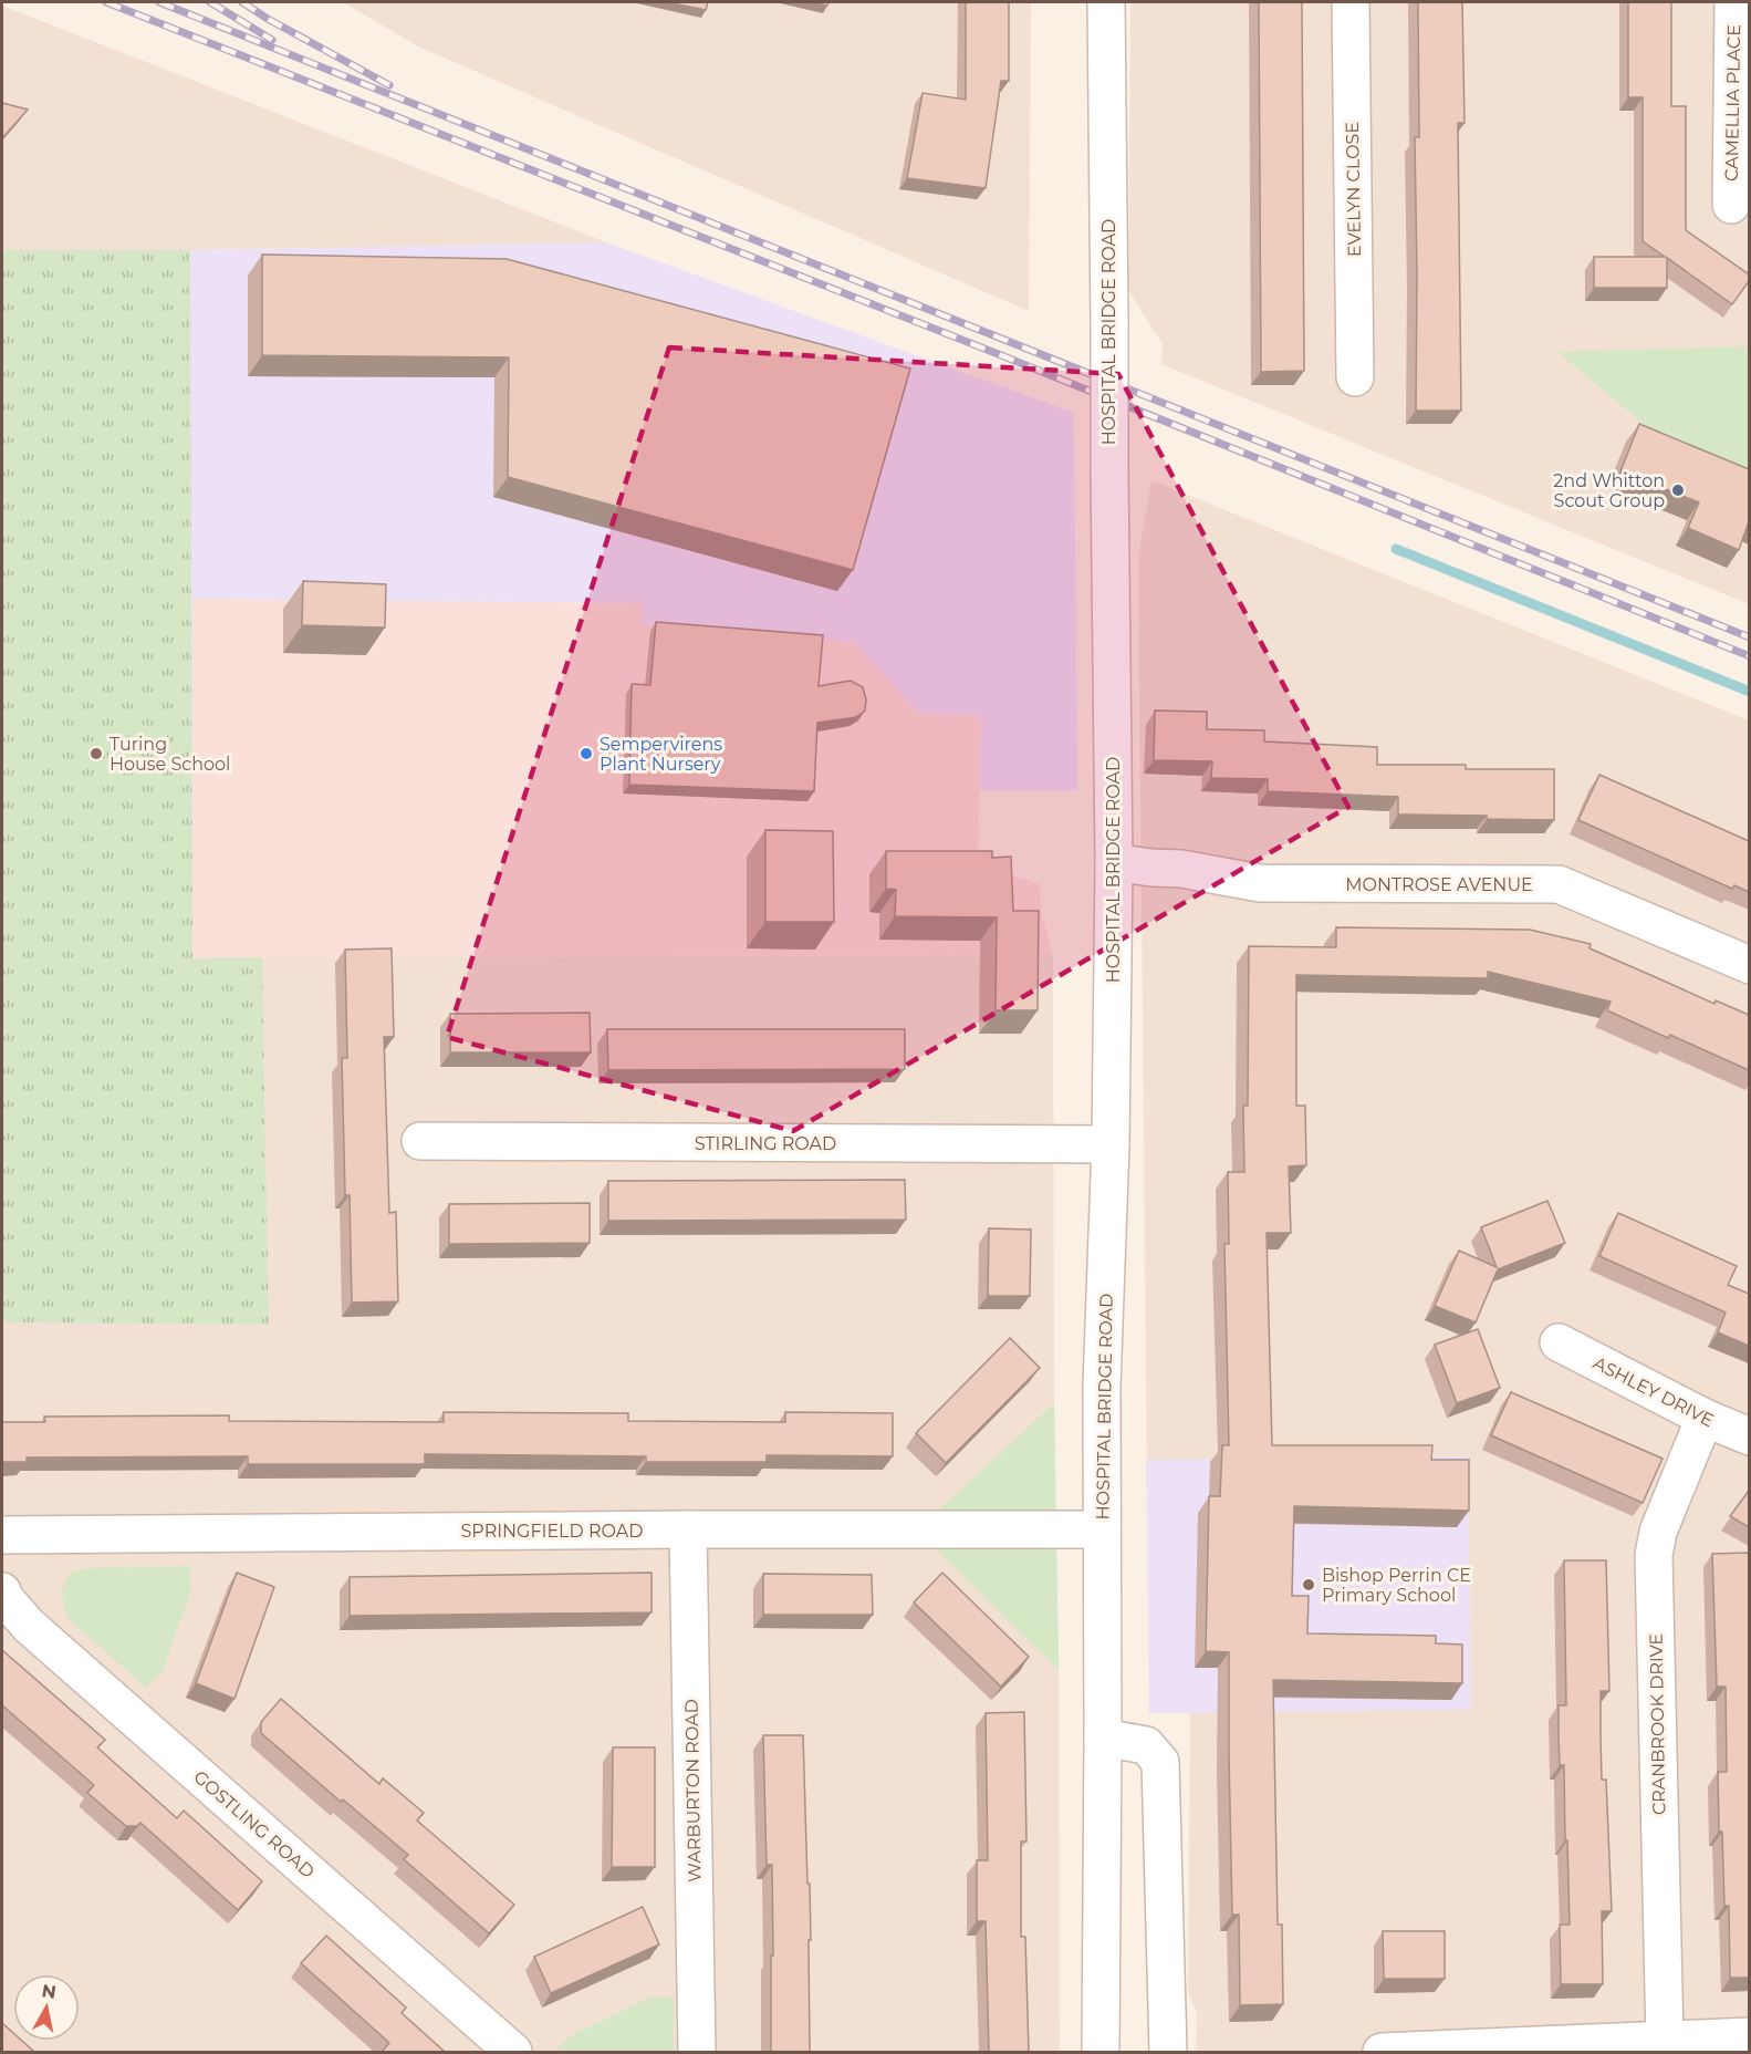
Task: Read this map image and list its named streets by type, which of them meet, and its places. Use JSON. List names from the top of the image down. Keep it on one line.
{"streets":{"street":["CAMELLIA PLACE","EVELYN CLOSE","HOSPITAL BRIDGE ROAD","MONTROSE AVENUE","STIRLING ROAD","ASHLEY DRIVE","SPRINGFIELD ROAD","CRANBROOK DRIVE","WARBURTON ROAD","GOSTLING ROAD"]},"crossings":[["HOSPITAL BRIDGE ROAD","MONTROSE AVENUE"],["HOSPITAL BRIDGE ROAD","STIRLING ROAD"],["HOSPITAL BRIDGE ROAD","SPRINGFIELD ROAD"],["ASHLEY DRIVE","CRANBROOK DRIVE"],["SPRINGFIELD ROAD","WARBURTON ROAD"]],"places":["2nd Whitton Scout Group","Turing House School","Sempervirens Plant Nursery","Bishop Perrin CE Primary School"],"north":"top"}
